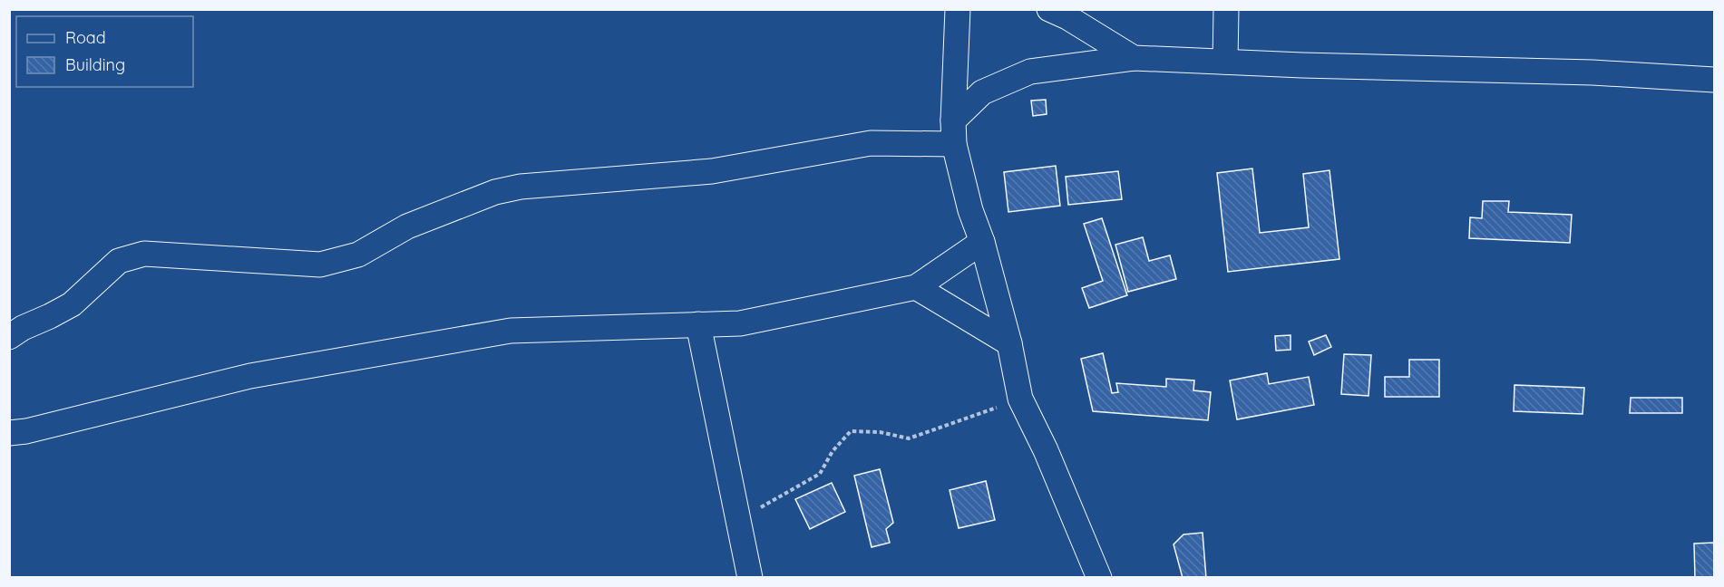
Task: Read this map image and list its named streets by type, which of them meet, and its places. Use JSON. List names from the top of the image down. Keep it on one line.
{"legend":["Road","Building"]}
